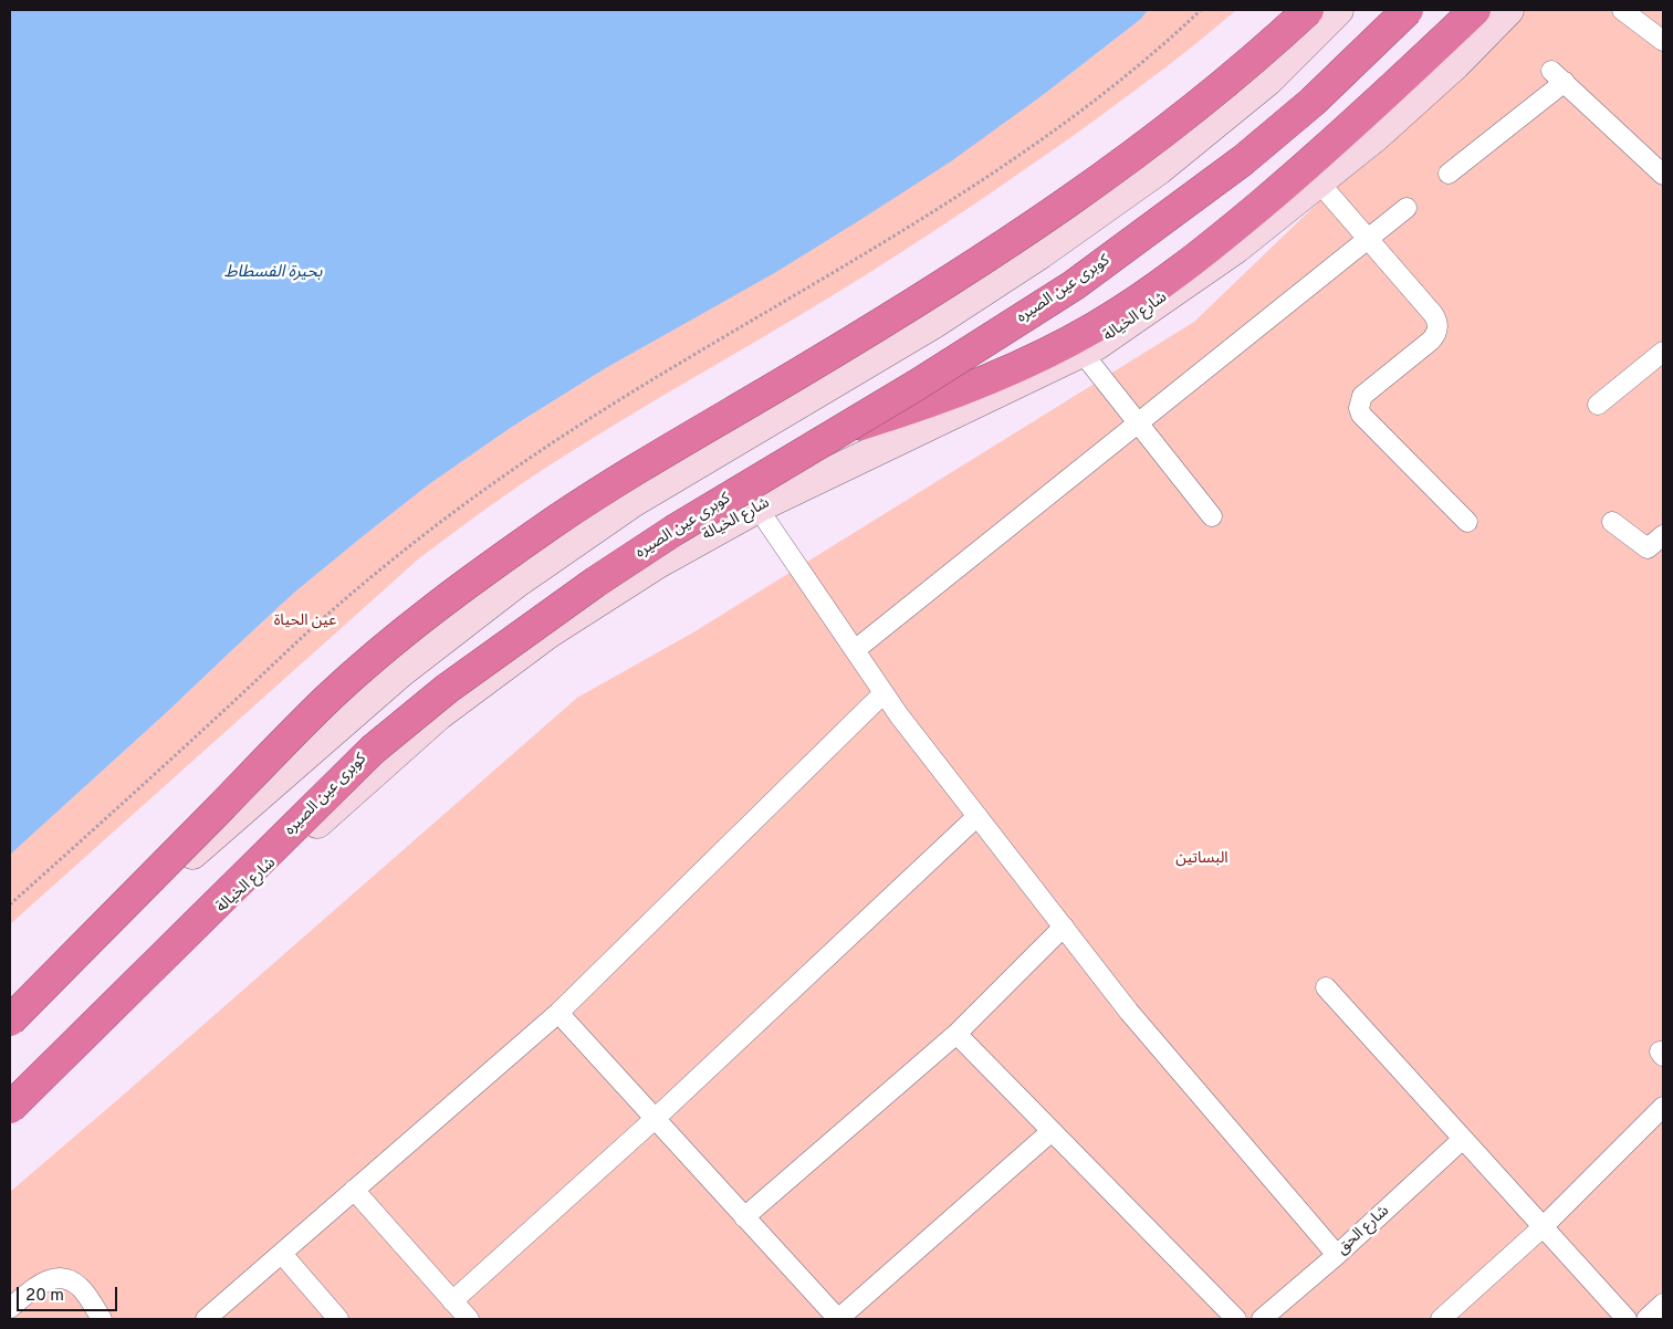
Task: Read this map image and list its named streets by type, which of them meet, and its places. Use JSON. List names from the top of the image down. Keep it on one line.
{"streets":{"highway":["كوبرى عين الصيره"],"street":["شارع الخيالة"],"lane":["شارع الحق"]},"water":["بحيرة الفسطاط"],"parks":["عين الحياة","البساتين"],"scale_bar":"20 m"}
